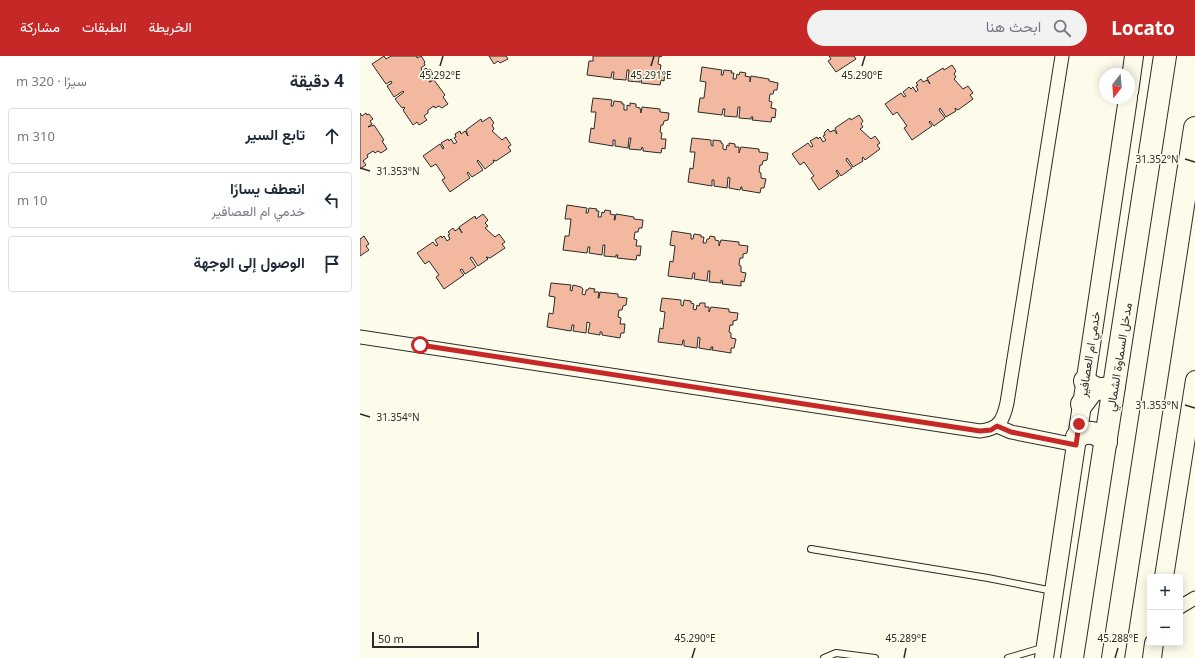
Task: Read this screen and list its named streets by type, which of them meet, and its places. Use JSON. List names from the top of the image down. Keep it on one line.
{"streets":{"highway":["مدخل السماوة الشمالي"],"main road":["خدمي ام العصافير"]},"crossings":[["خدمي ام العصافير","مدخل السماوة الشمالي"]],"scale_bar":"50 m","north":"bottom","page":{"header":"Locato","search":"ابحث هنا","nav":["الخريطة","الطبقات","مشاركة"],"heading":["4 دقيقة","سيرًا · 320 m"],"list":[["تابع السير","310 m"],["انعطف يسارًا","خدمي ام العصافير","10 m"],"الوصول إلى الوجهة"],"map_buttons":["+","−"],"scale":"50 m"},"coordinates":["45.292°E","45.291°E","45.290°E","31.352°N","31.353°N","31.354°N","45.289°E","45.288°E"]}
